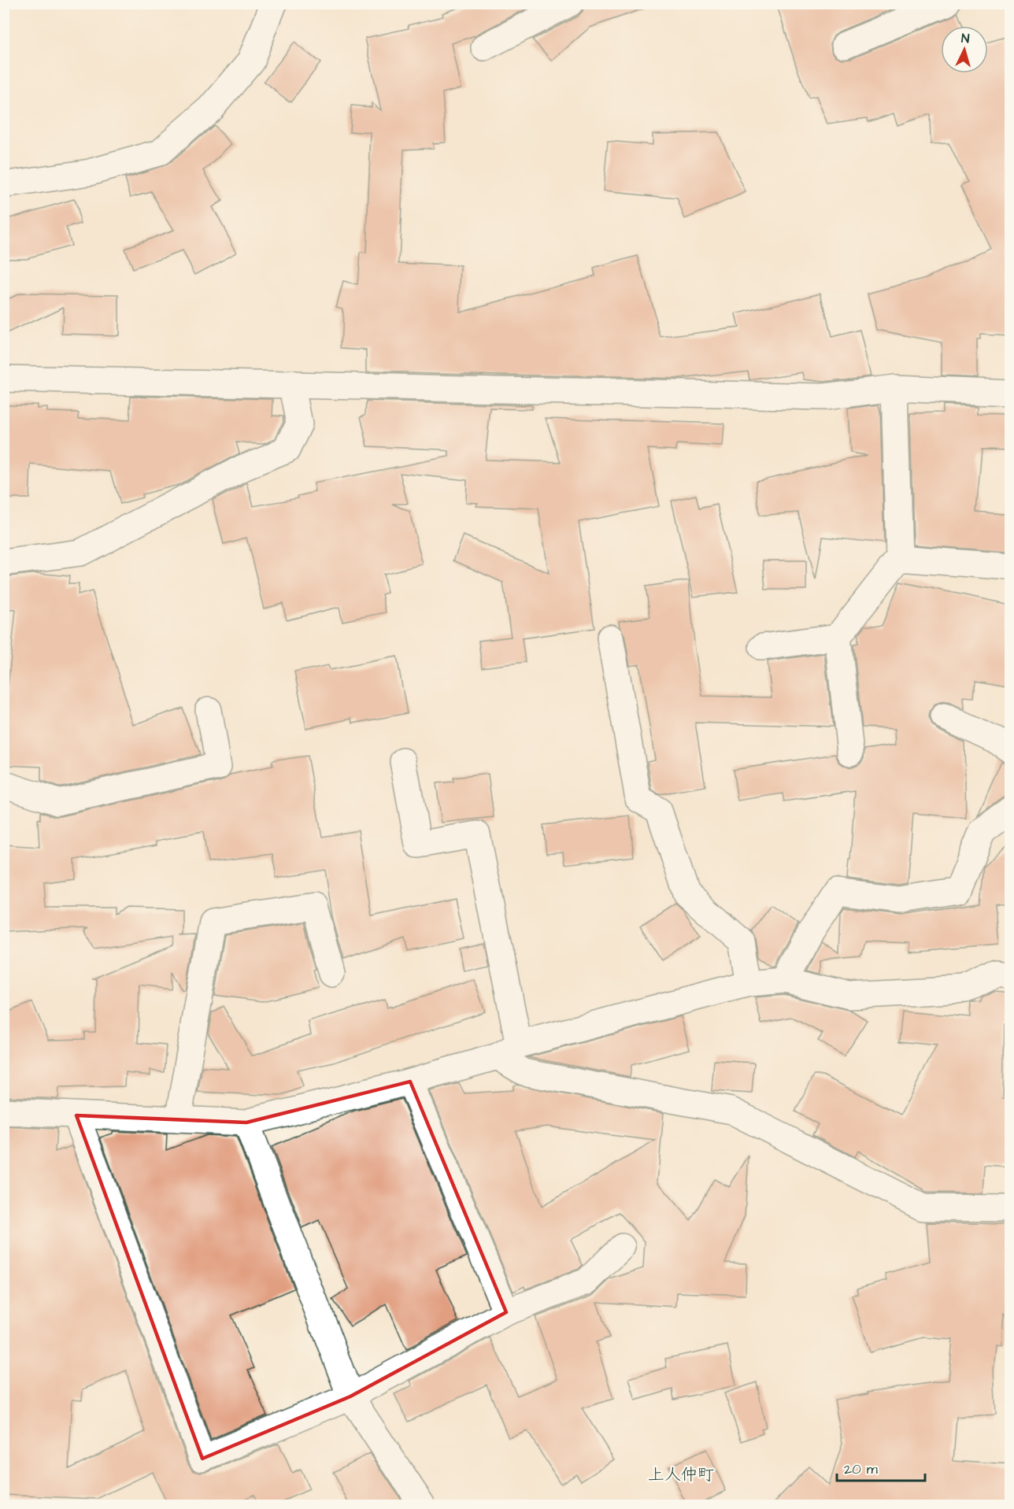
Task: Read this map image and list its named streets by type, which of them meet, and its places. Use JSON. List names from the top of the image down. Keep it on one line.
{"districts":["上人仲町"],"scale_bar":"20 m","north":"top"}
